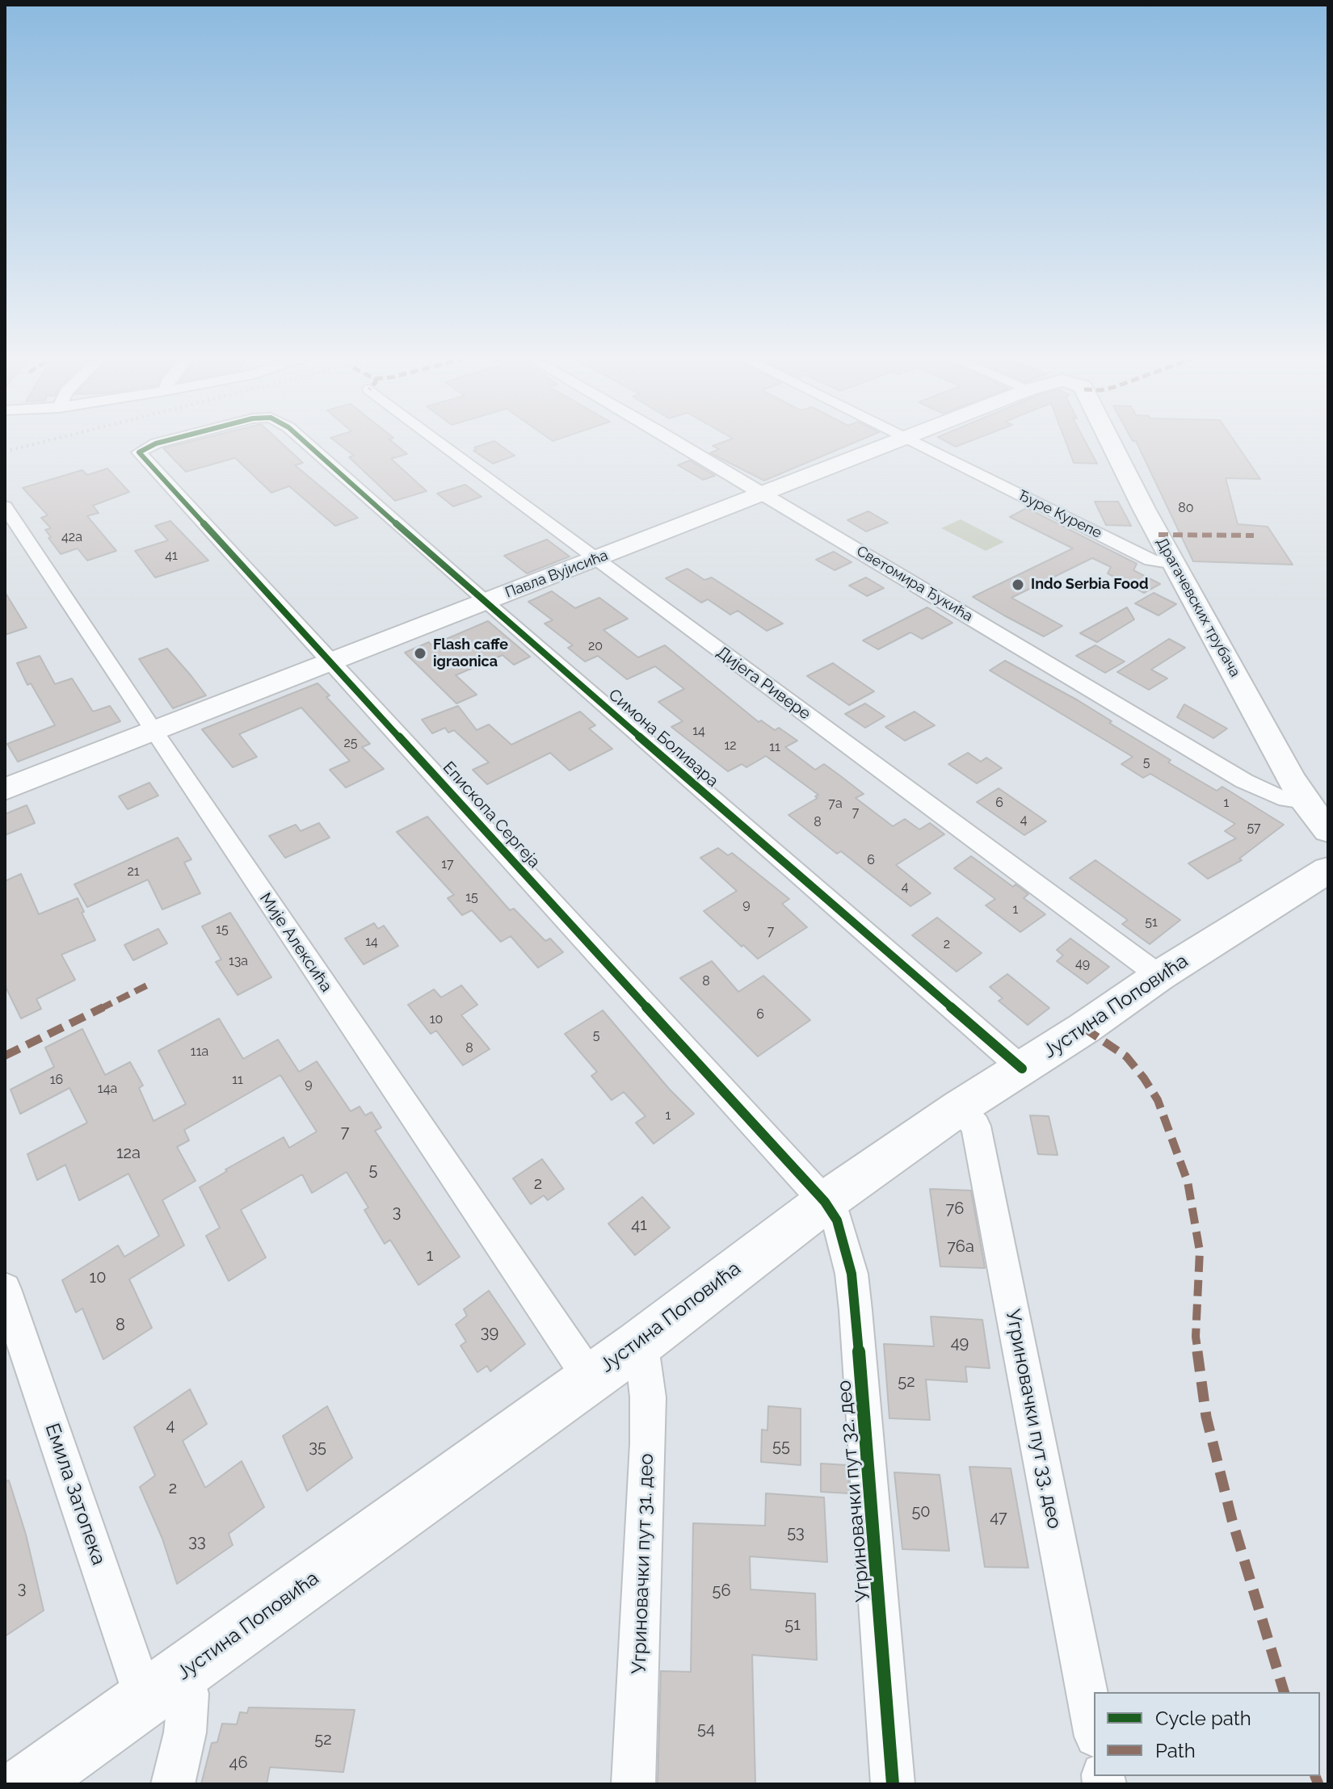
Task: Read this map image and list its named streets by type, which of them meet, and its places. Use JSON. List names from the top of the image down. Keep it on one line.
{"streets":{"street":["Ђуре Курепе","Павла Вујисића","Светомира Ђукића","Драгачевских трубача","Дијега Ривере","Симона Боливара","Епископа Сергеја","Мије Алексића","Јустина Поповића","Угриновачки пут 33. део","Угриновачки пут 32. део","Емила Затопека","Угриновачки пут 31. део"]},"crossings":[["Ђуре Курепе","Драгачевских трубача"],["Павла Вујисића","Светомира Ђукића"],["Павла Вујисића","Дијега Ривере"],["Павла Вујисића","Симона Боливара"],["Павла Вујисића","Епископа Сергеја"],["Павла Вујисића","Мије Алексића"],["Светомира Ђукића","Драгачевских трубача"],["Дијега Ривере","Јустина Поповића"],["Симона Боливара","Епископа Сергеја"],["Симона Боливара","Јустина Поповића"],["Епископа Сергеја","Јустина Поповића"],["Епископа Сергеја","Угриновачки пут 32. део"],["Мије Алексића","Јустина Поповића"],["Јустина Поповића","Угриновачки пут 33. део"],["Јустина Поповића","Угриновачки пут 32. део"],["Јустина Поповића","Емила Затопека"],["Јустина Поповића","Угриновачки пут 31. део"]],"places":["Indo Serbia Food","Flash caffe igraonica"],"house_numbers":["80","42a","41","20","14","25","12","11","5","6","1","7a","7","4","8","57","6","17","21","4","15","9","1","51","15","7","14","2","13a","49","8","6","10","5","8","11a","16","11","9","14a","1","7","12a","5","2","76","3","41","76a","1","10","8","39","49","52","4","55","35","2","50","47","53","33","3","56","51","54","52","46"],"legend":["Cycle path","Path"]}
